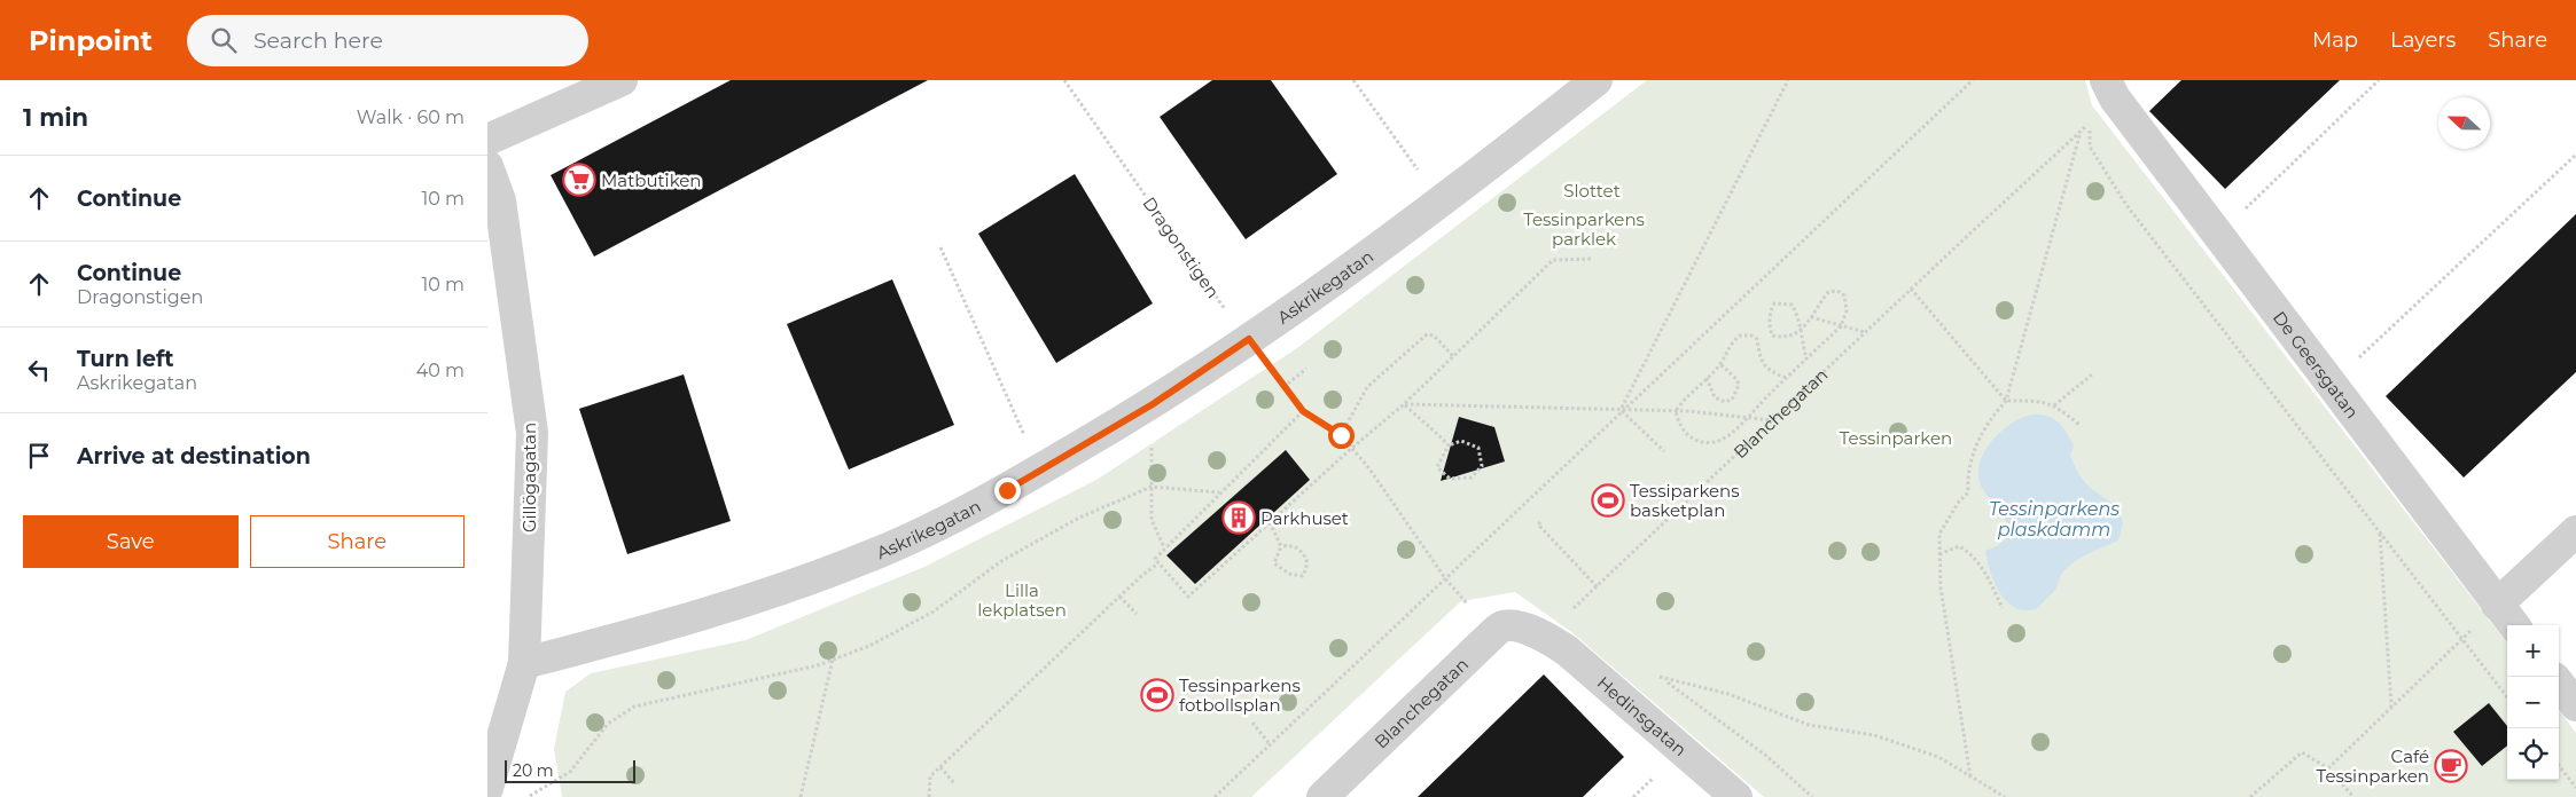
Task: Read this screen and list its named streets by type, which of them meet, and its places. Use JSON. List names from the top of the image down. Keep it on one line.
{"streets":{"street":["Askrikegatan","De Geersgatan","Blanchegatan","Gillögagatan","Hedinsgatan"],"path":["Dragonstigen"]},"crossings":[["Dragonstigen","Askrikegatan"],["Askrikegatan","Gillögagatan"],["Blanchegatan","Hedinsgatan"]],"water":["Tessinparkens plaskdamm"],"parks":["Slottet","Tessinparkens parklek","Tessinparken","Lilla lekplatsen"],"places":{"supermarket":["Matbutiken"],"sports":["Tessiparkens basketplan","Tessinparkens fotbollsplan"],"building":["Parkhuset"],"cafe":["Café Tessinparken"]},"scale_bar":"20 m","north":"left","page":{"header":"Pinpoint","search":"Search here","nav":["Map","Layers","Share"],"heading":["1 min","Walk · 60 m"],"list":[["Continue","10 m"],["Continue","Dragonstigen","10 m"],["Turn left","Askrikegatan","40 m"],"Arrive at destination"],"buttons":["Save","Share"],"map_buttons":["+","−"],"scale":"20 m"}}
